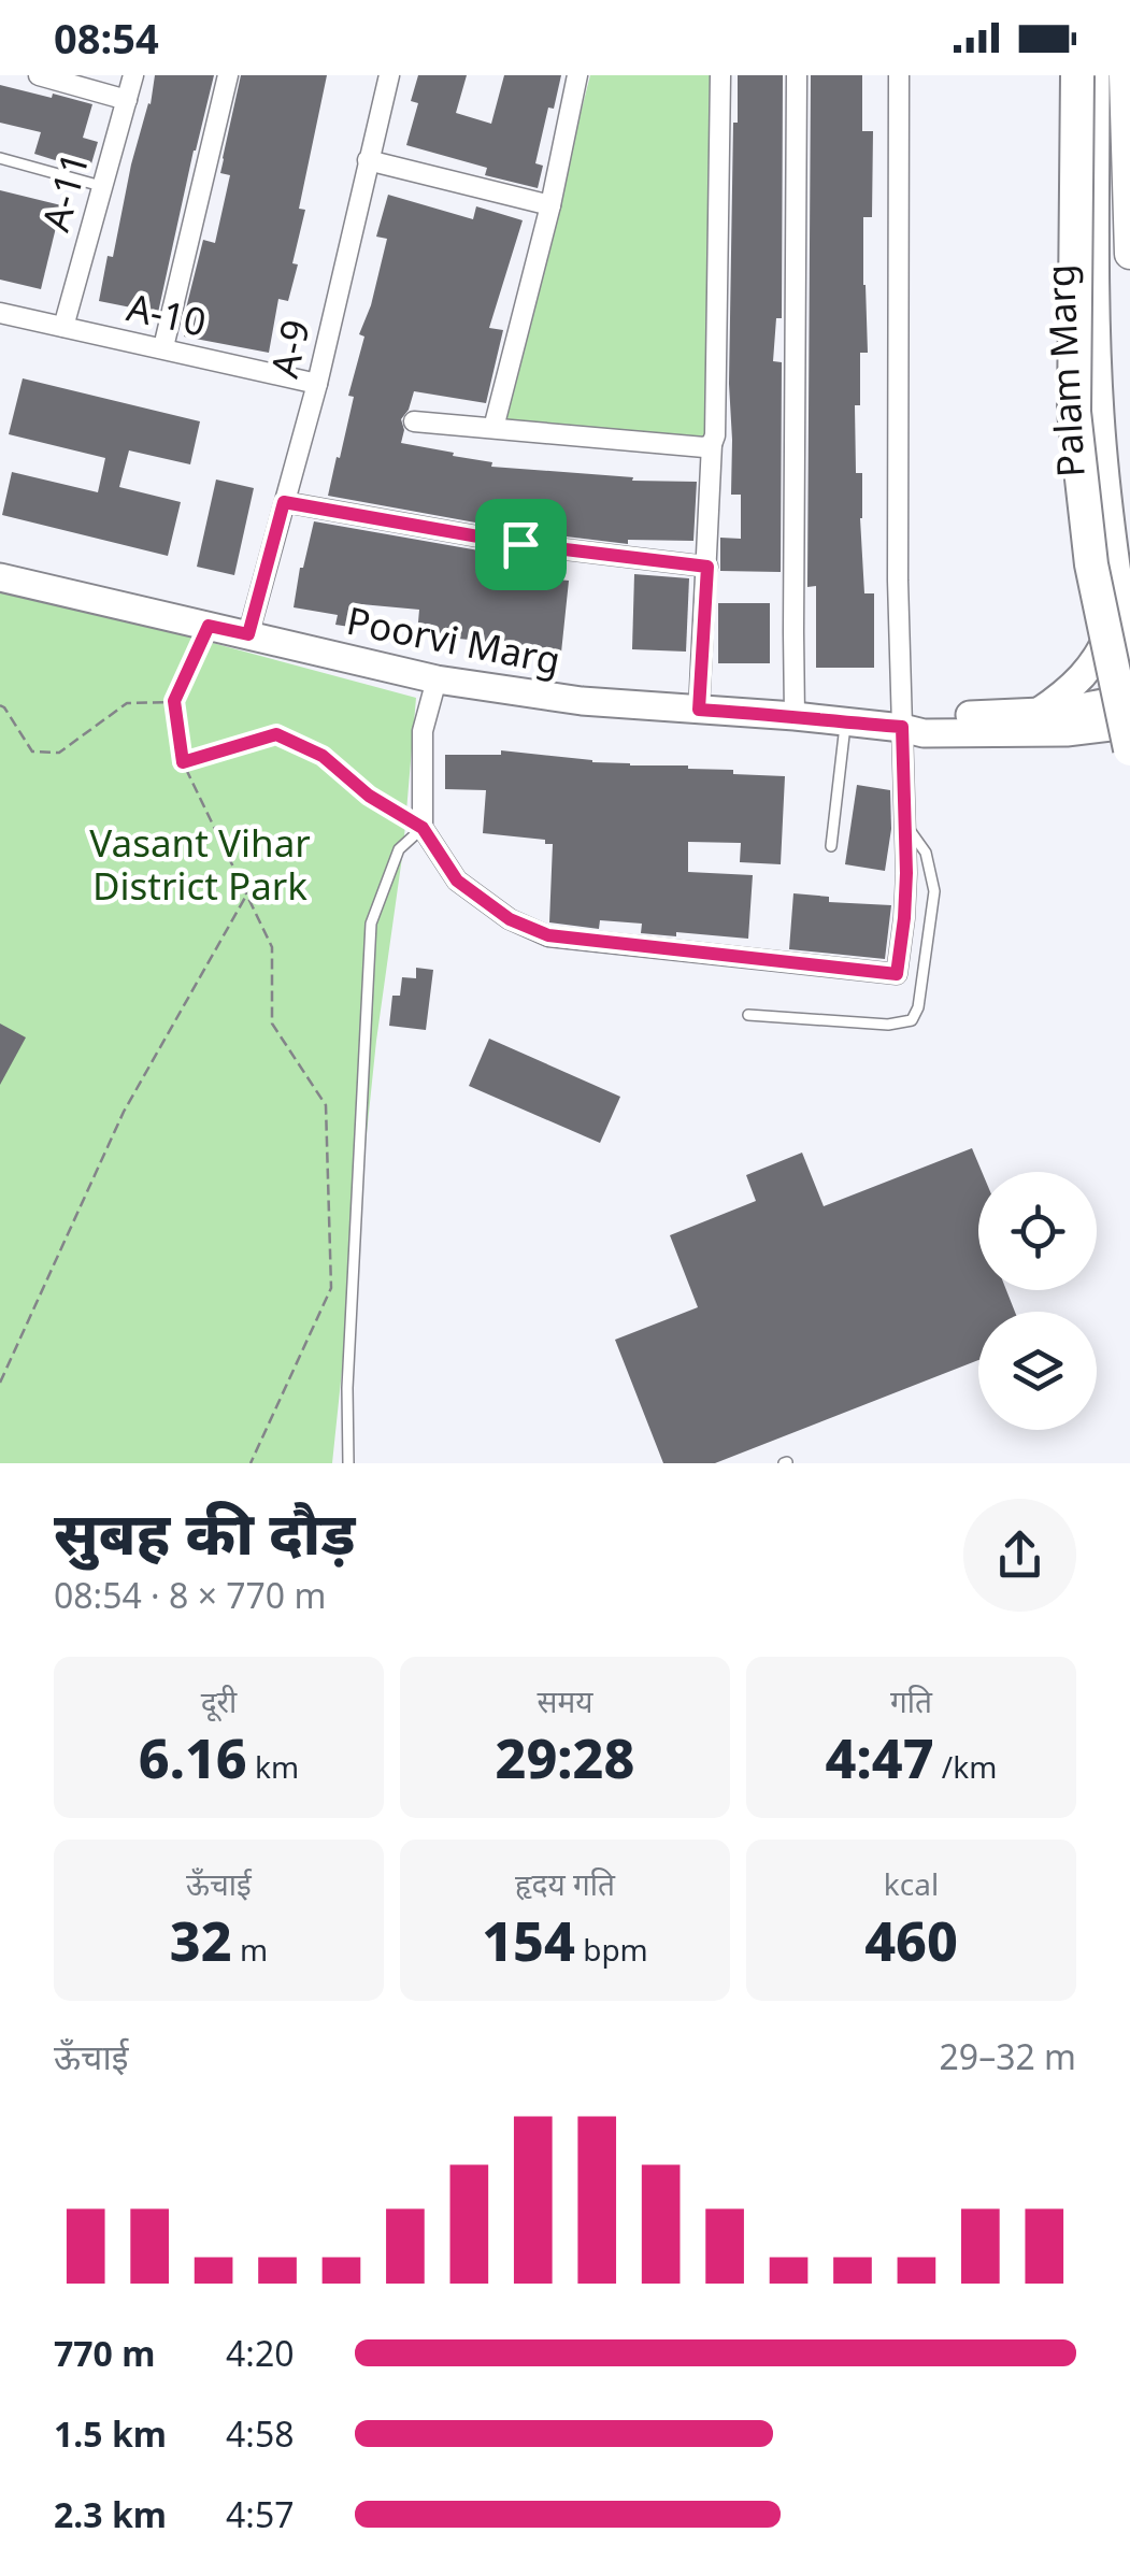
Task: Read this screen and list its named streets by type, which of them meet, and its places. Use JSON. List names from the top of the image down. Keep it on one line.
{"streets":{"main road":["Palam Marg","Poorvi Marg"],"street":["A-11","A-10","A-9"]},"crossings":[["A-11","A-10"],["A-10","A-9"],["A-9","Poorvi Marg"]],"parks":["Vasant Vihar District Park"],"page":{"status":"08:54","heading":["सुबह की दौड़","08:54 · 8 × 770 m"],"stats":[["दूरी","6.16 km"],["समय","29:28"],["गति","4:47 /km"],["ऊँचाई","32 m"],["हृदय गति","154 bpm"],["kcal","460"]],"chart":["ऊँचाई","29–32 m"],"list":[{"name":"770 m","note":"4:20"},{"name":"1.5 km","note":"4:58"},{"name":"2.3 km","note":"4:57"}]}}
